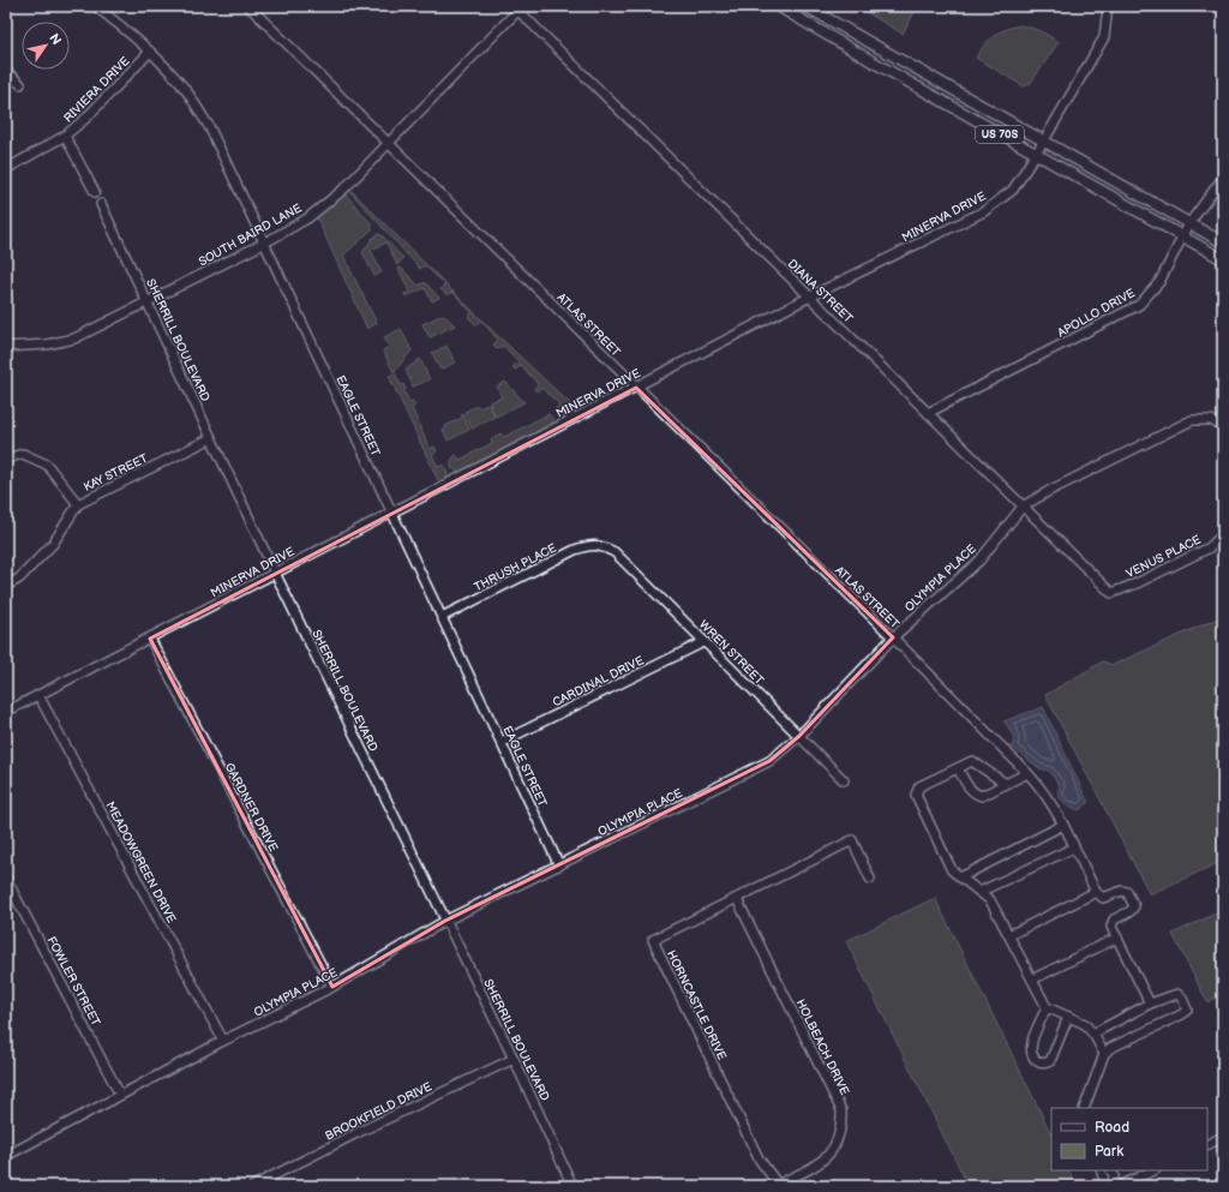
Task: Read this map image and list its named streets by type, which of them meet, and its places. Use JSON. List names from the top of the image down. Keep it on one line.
{"streets":{"main road":["US 70S"],"street":["RIVIERA DRIVE","MINERVA DRIVE","SOUTH BAIRD LANE","DIANA STREET","APOLLO DRIVE","ATLAS STREET","SHERRILL BOULEVARD","EAGLE STREET","KAY STREET","VENUS PLACE","THRUSH PLACE","OLYMPIA PLACE","WREN STREET","CARDINAL DRIVE","GARDNER DRIVE","MEADOWGREEN DRIVE","FOWLER STREET","HORNCASTLE DRIVE","HOLBEACH DRIVE","BROOKFIELD DRIVE"]},"crossings":[["RIVIERA DRIVE","EAGLE STREET"],["US 70S","MINERVA DRIVE"],["US 70S","APOLLO DRIVE"],["MINERVA DRIVE","DIANA STREET"],["MINERVA DRIVE","ATLAS STREET"],["MINERVA DRIVE","SHERRILL BOULEVARD"],["MINERVA DRIVE","EAGLE STREET"],["MINERVA DRIVE","GARDNER DRIVE"],["MINERVA DRIVE","MEADOWGREEN DRIVE"],["SOUTH BAIRD LANE","DIANA STREET"],["SOUTH BAIRD LANE","ATLAS STREET"],["SOUTH BAIRD LANE","SHERRILL BOULEVARD"],["SOUTH BAIRD LANE","EAGLE STREET"],["DIANA STREET","APOLLO DRIVE"],["DIANA STREET","VENUS PLACE"],["DIANA STREET","OLYMPIA PLACE"],["ATLAS STREET","OLYMPIA PLACE"],["SHERRILL BOULEVARD","KAY STREET"],["SHERRILL BOULEVARD","OLYMPIA PLACE"],["SHERRILL BOULEVARD","BROOKFIELD DRIVE"],["EAGLE STREET","THRUSH PLACE"],["EAGLE STREET","OLYMPIA PLACE"],["EAGLE STREET","CARDINAL DRIVE"],["THRUSH PLACE","WREN STREET"],["OLYMPIA PLACE","WREN STREET"],["OLYMPIA PLACE","GARDNER DRIVE"],["OLYMPIA PLACE","MEADOWGREEN DRIVE"],["OLYMPIA PLACE","FOWLER STREET"],["WREN STREET","CARDINAL DRIVE"],["HORNCASTLE DRIVE","HOLBEACH DRIVE"]],"legend":["Road","Park"],"north":"top right"}
